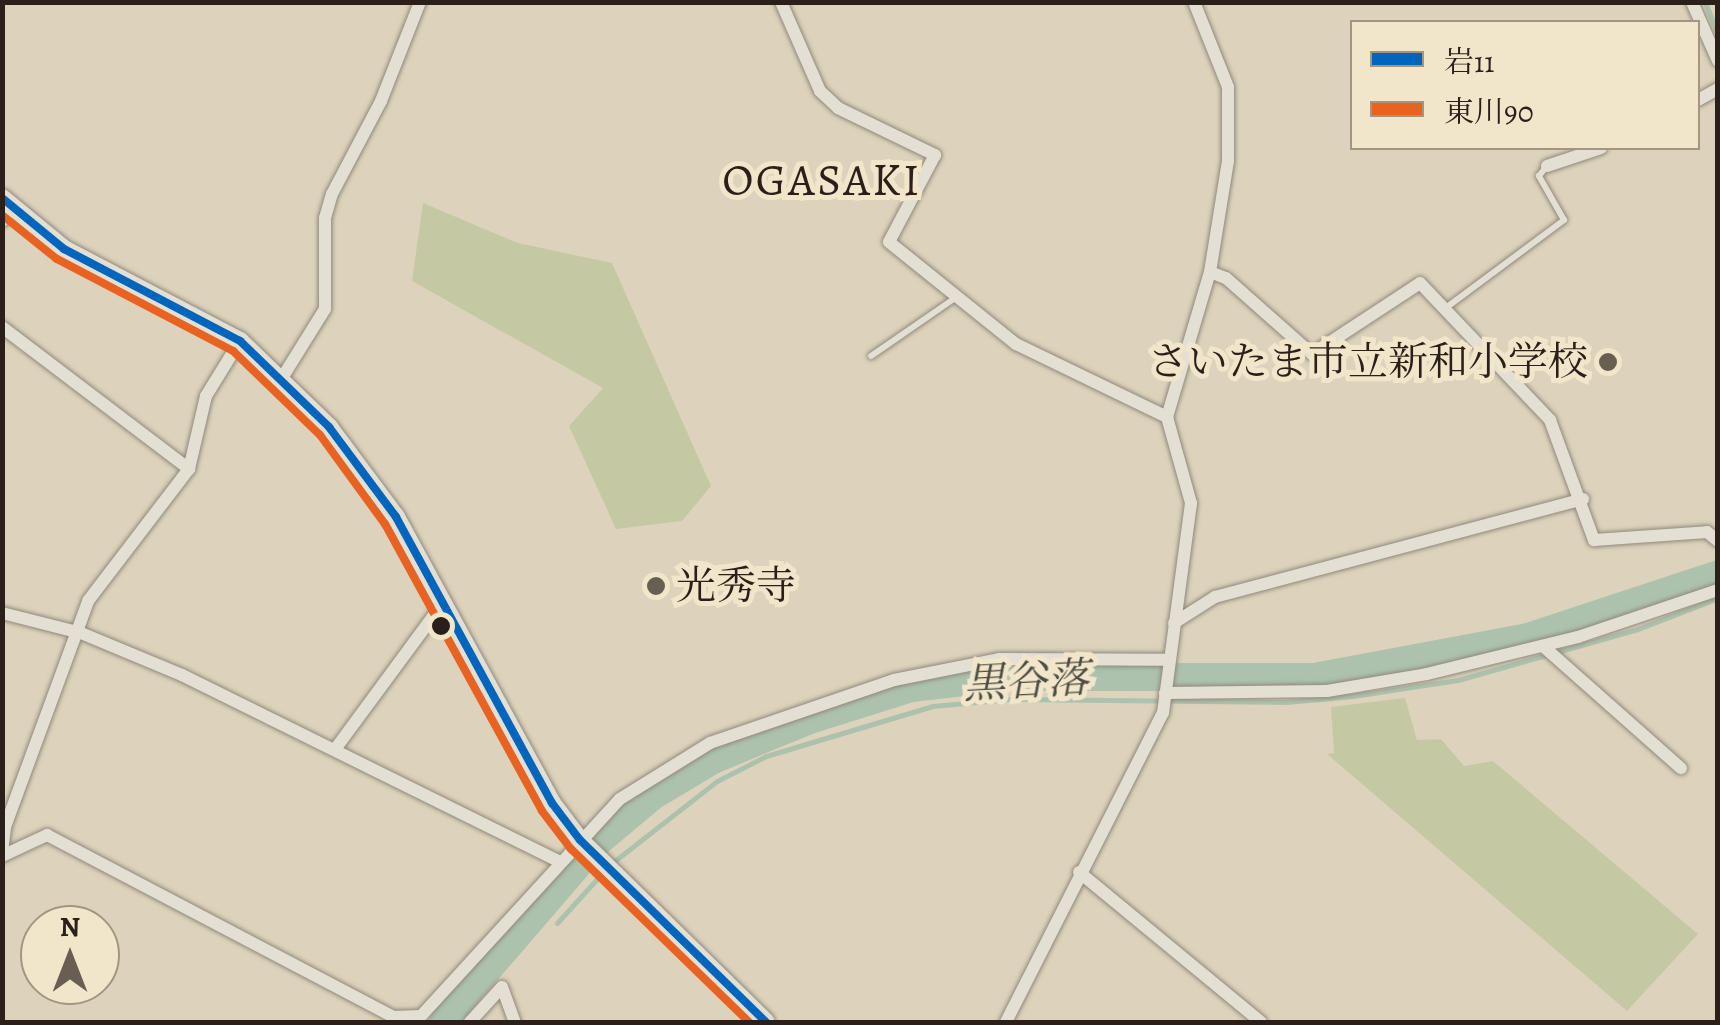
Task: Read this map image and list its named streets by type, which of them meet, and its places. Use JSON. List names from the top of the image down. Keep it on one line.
{"districts":["OGASAKI"],"water":["黒谷落"],"places":["さいたま市立新和小学校","光秀寺"],"lines":["transit line 岩11","transit line 東川90"],"legend":["岩11","東川90"],"north":"top"}
